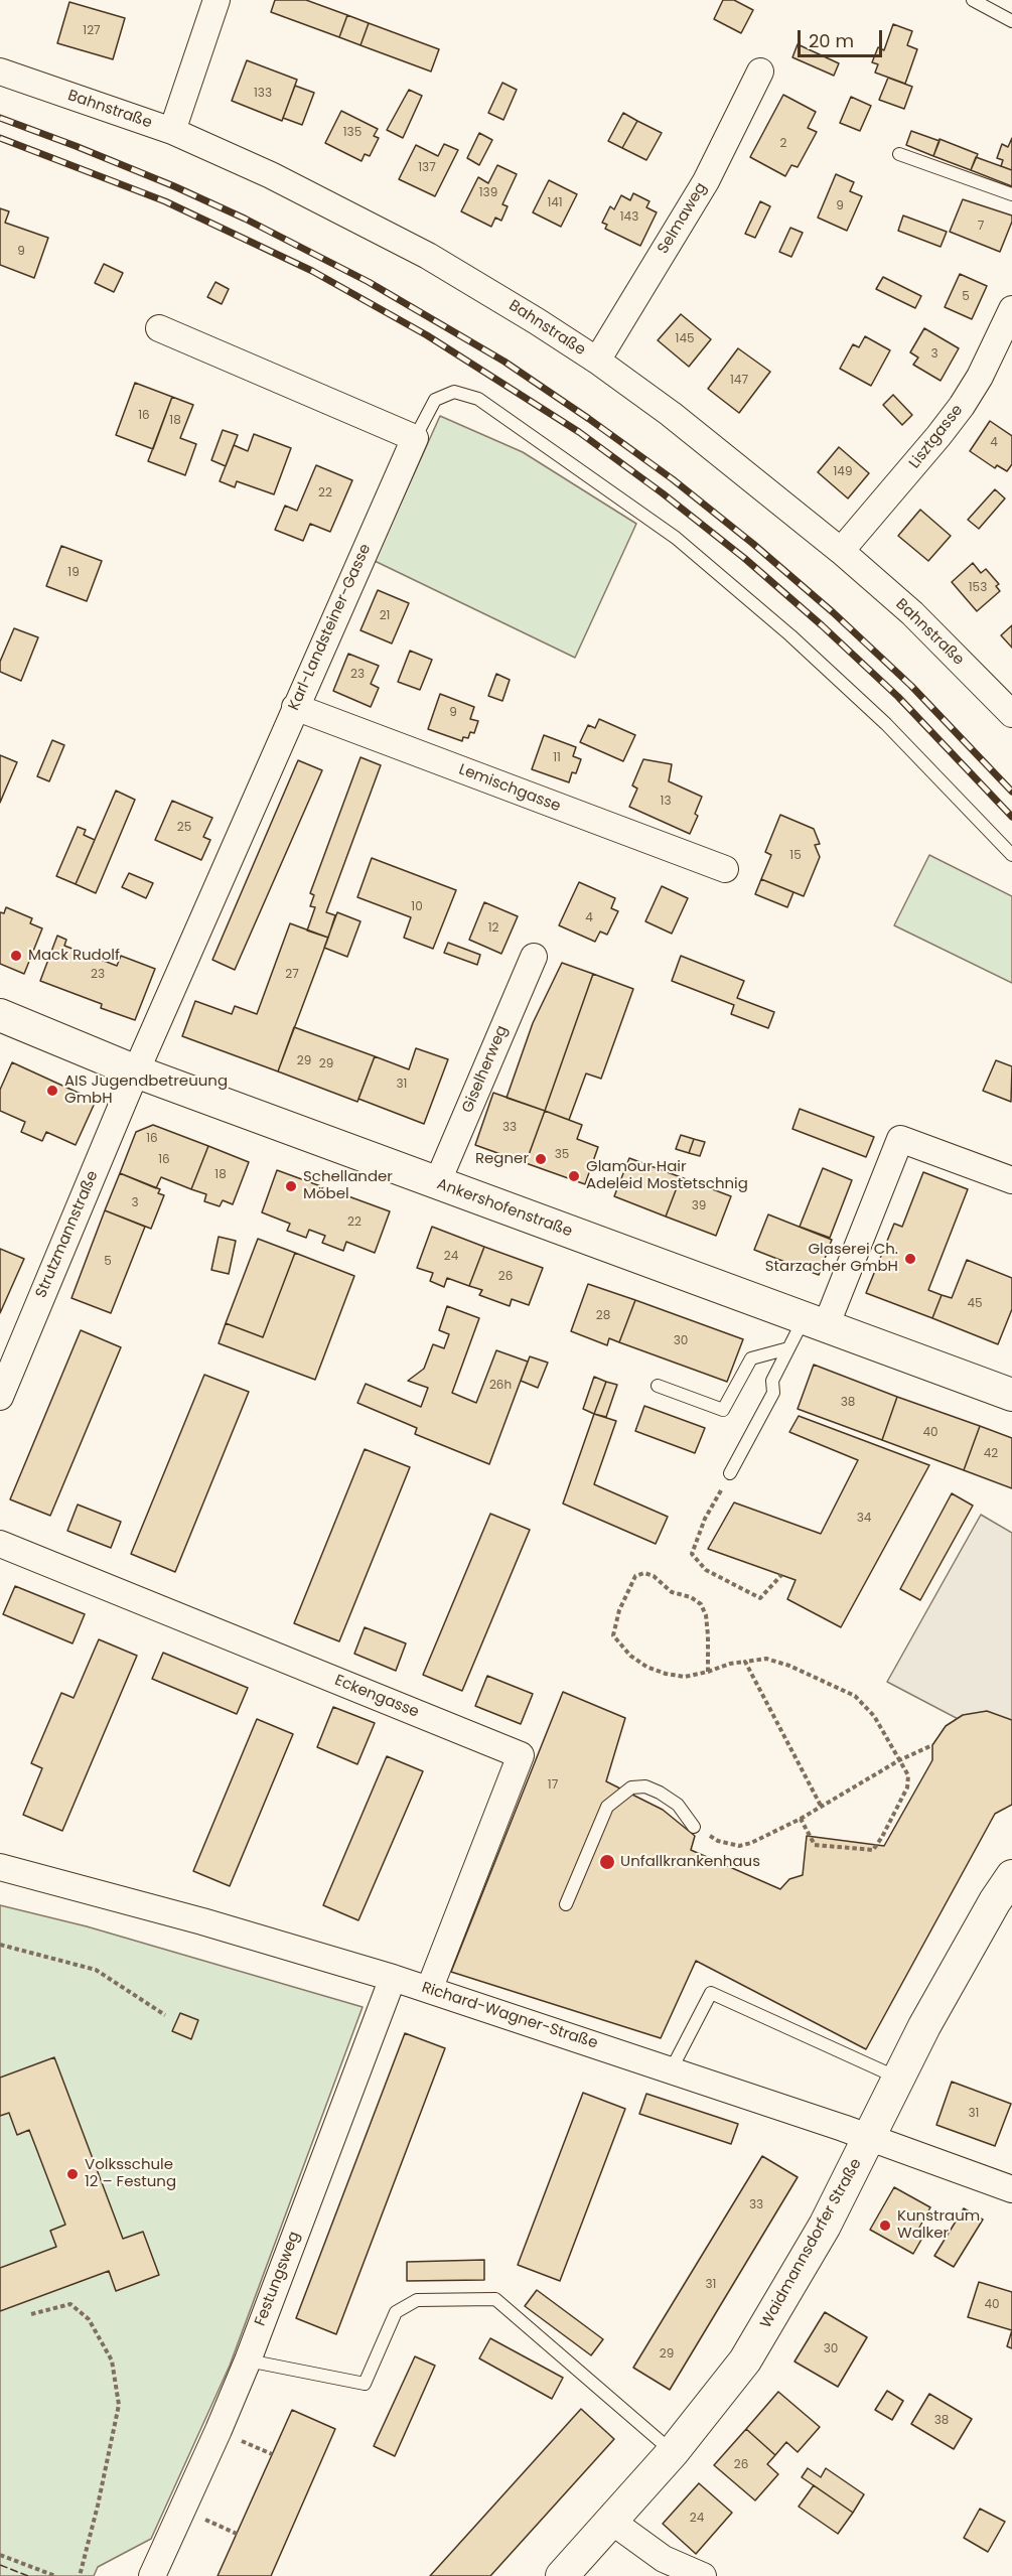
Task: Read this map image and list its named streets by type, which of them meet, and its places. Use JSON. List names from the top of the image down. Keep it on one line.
{"streets":{"street":["Bahnstraße","Selmaweg","Lisztgasse","Karl-Landsteiner-Gasse","Lemischgasse","Giselherweg","Ankershofenstraße","Strutzmannstraße","Eckengasse","Richard-Wagner-Straße","Waidmannsdorfer Straße","Festungsweg"]},"crossings":[["Bahnstraße","Selmaweg"],["Bahnstraße","Lisztgasse"],["Karl-Landsteiner-Gasse","Lemischgasse"],["Karl-Landsteiner-Gasse","Ankershofenstraße"],["Karl-Landsteiner-Gasse","Strutzmannstraße"],["Giselherweg","Ankershofenstraße"],["Ankershofenstraße","Strutzmannstraße"],["Eckengasse","Richard-Wagner-Straße"],["Richard-Wagner-Straße","Waidmannsdorfer Straße"],["Richard-Wagner-Straße","Festungsweg"]],"places":["Mack Rudolf","AIS Jugendbetreuung GmbH","Regner","Glamour Hair Adeleid Mostetschnig","Schellander Möbel","Glaserei Ch. Starzacher GmbH","Unfallkrankenhaus","Volksschule 12 – Festung","Kunstraum Walker"],"house_numbers":["127","133","135","2","137","139","141","9","143","7","9","5","145","3","147","16","18","4","149","22","19","153","21","23","9","11","13","25","15","10","4","12","23","27","29","29","31","33","16","35","16","18","3","39","22","24","5","26","45","28","30","26h","38","40","42","34","17","31","33","31","40","30","29","38","26","24"],"scale_bar":"20 m"}
